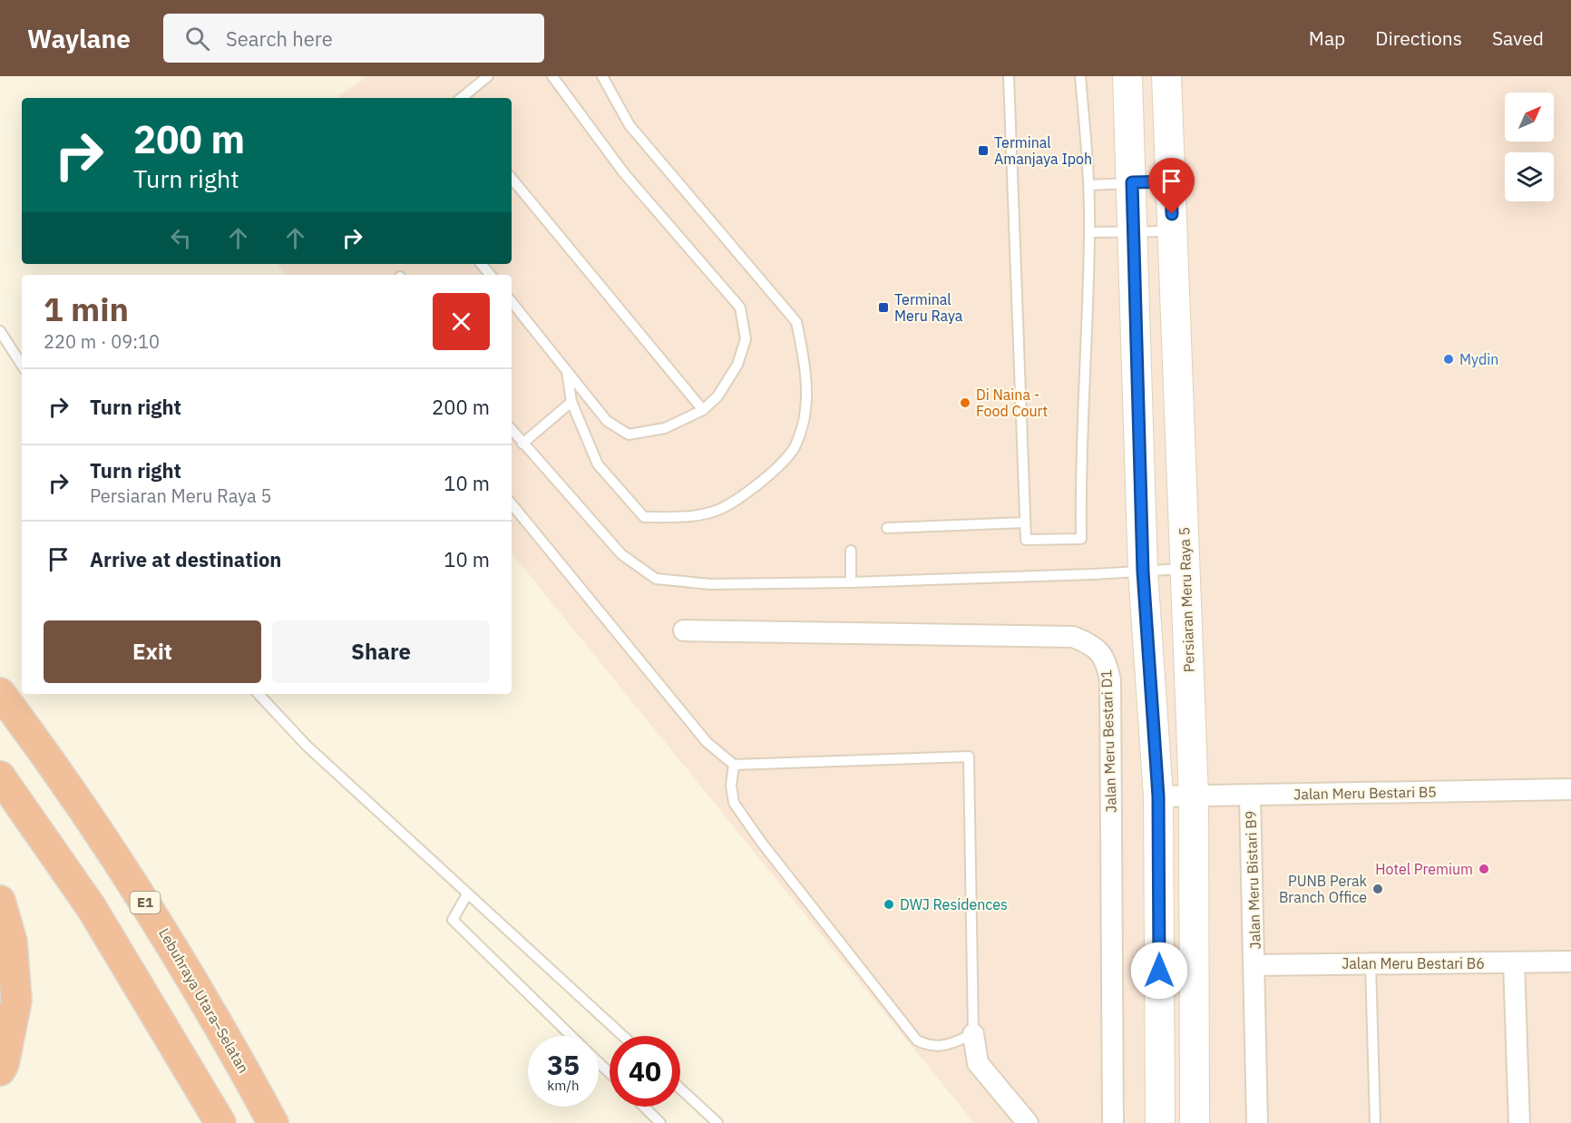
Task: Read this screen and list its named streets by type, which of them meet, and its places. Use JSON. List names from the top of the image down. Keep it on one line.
{"streets":{"highway":["E1","Lebuhraya Utara–Selatan"],"street":["Persiaran Meru Raya 5","Jalan Meru Bestari D1","Jalan Meru Bestari B5","Jalan Meru Bistari B9","Jalan Meru Bestari B6"]},"crossings":[["Persiaran Meru Raya 5","Jalan Meru Bestari B5"],["Jalan Meru Bestari B5","Jalan Meru Bistari B9"],["Jalan Meru Bistari B9","Jalan Meru Bestari B6"]],"places":{"transit":["Terminal Amanjaya Ipoh","Terminal Meru Raya"],"other":["Mydin","Di Naina - Food Court","Hotel Premium","PUNB Perak Branch Office","DWJ Residences"]},"north":"top right","page":{"header":"Waylane","search":"Search here","nav":["Map","Directions","Saved"],"turn":["200 m","Turn right"],"heading":["1 min","220 m · 09:10"],"list":[{"name":"Turn right","value":"200 m"},{"name":"Turn right","note":"Persiaran Meru Raya 5","value":"10 m"},{"name":"Arrive at destination","value":"10 m"}],"buttons":["Exit","Share"],"speed":"35 km/h","limit":"40"}}
